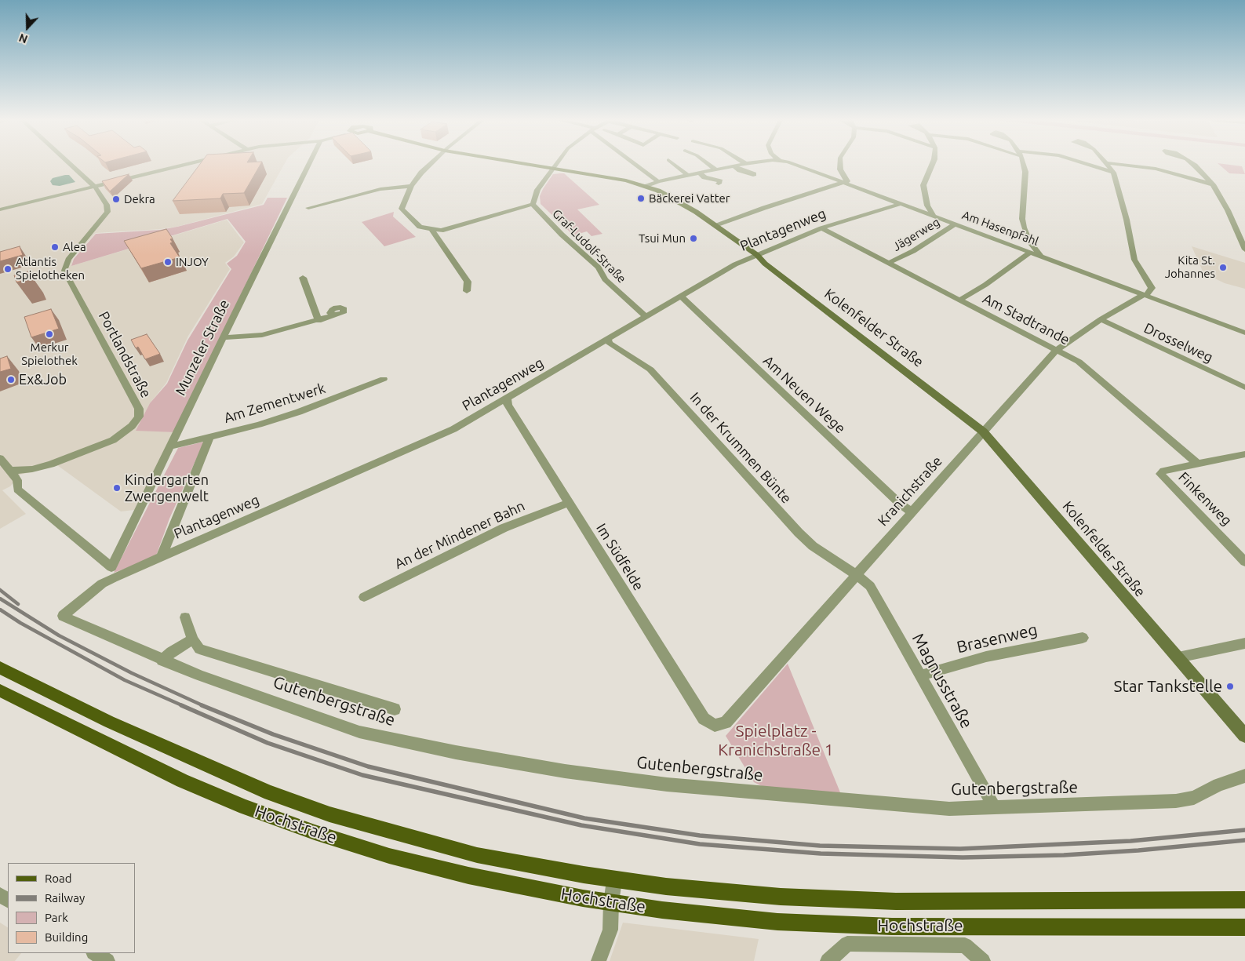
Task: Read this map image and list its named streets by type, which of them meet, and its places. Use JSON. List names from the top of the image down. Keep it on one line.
{"streets":{"main road":["Kolenfelder Straße","Hochstraße"],"street":["Am Hasenpfahl","Plantagenweg","Jägerweg","Graf-Ludolf-Straße","Am Stadtrande","Drosselweg","Munzeler Straße","Portlandstraße","Am Neuen Wege","Am Zementwerk","In der Krummen Bünte","Kranichstraße","Finkenweg","An der Mindener Bahn","Im Südfelde","Brasenweg","Magnusstraße","Gutenbergstraße"]},"crossings":[["Am Hasenpfahl","Plantagenweg"],["Am Hasenpfahl","Jägerweg"],["Am Hasenpfahl","Kolenfelder Straße"],["Am Hasenpfahl","Kranichstraße"],["Plantagenweg","Graf-Ludolf-Straße"],["Plantagenweg","Am Stadtrande"],["Plantagenweg","Kolenfelder Straße"],["Plantagenweg","Munzeler Straße"],["Plantagenweg","Am Neuen Wege"],["Plantagenweg","In der Krummen Bünte"],["Plantagenweg","Im Südfelde"],["Plantagenweg","Gutenbergstraße"],["Jägerweg","Am Stadtrande"],["Am Stadtrande","Kranichstraße"],["Am Stadtrande","Finkenweg"],["Kolenfelder Straße","Kranichstraße"],["Drosselweg","Kranichstraße"],["Munzeler Straße","Am Zementwerk"],["Munzeler Straße","Gutenbergstraße"],["Am Neuen Wege","Kranichstraße"],["In der Krummen Bünte","Kranichstraße"],["In der Krummen Bünte","Magnusstraße"],["Kranichstraße","Im Südfelde"],["Kranichstraße","Magnusstraße"],["An der Mindener Bahn","Im Südfelde"],["Brasenweg","Magnusstraße"],["Magnusstraße","Gutenbergstraße"]],"parks":["Spielplatz - Kranichstraße 1"],"places":["Bäckerei Vatter","Dekra","Tsui Mun","Alea","INJOY","Kita St. Johannes","Atlantis Spielotheken","Merkur Spielothek","Ex&Job","Kindergarten Zwergenwelt","Star Tankstelle"],"legend":["Road","Railway","Park","Building"],"north":"bottom"}
